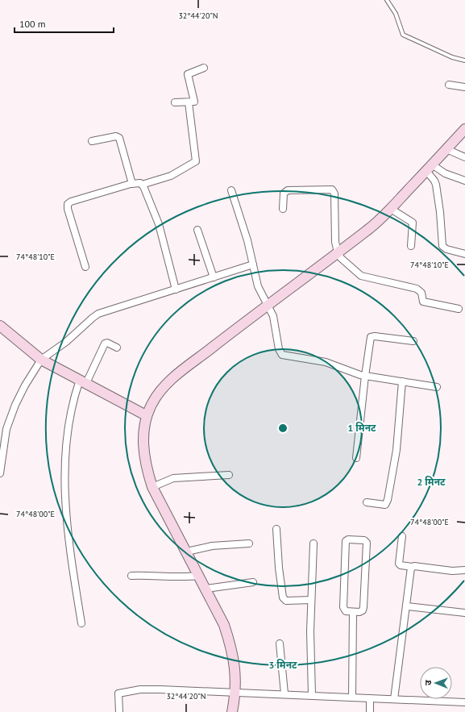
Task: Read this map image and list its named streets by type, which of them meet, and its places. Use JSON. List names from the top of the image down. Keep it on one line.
{"scale_bar":"100 m","north":"left","coordinates":["32°44'20\"N","74°48'10\"E","74°48'00\"E"],"rings":["1 मिनट","2 मिनट","3 मिनट"]}
